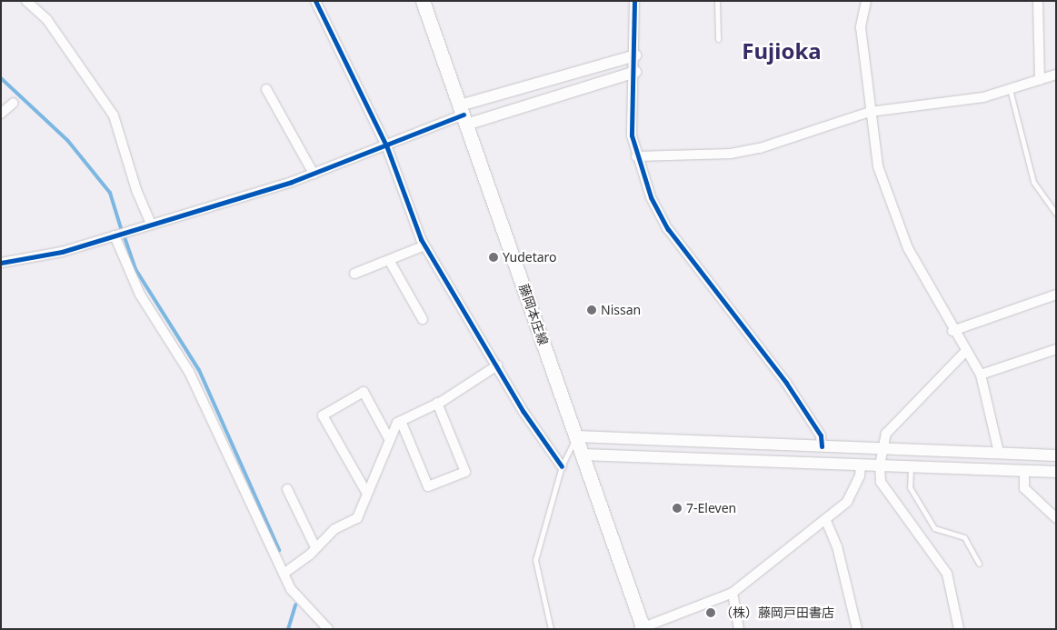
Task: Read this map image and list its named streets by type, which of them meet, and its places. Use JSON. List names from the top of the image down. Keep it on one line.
{"streets":{"main road":["藤岡本庄線"]},"districts":["Fujioka"],"places":["Yudetaro","Nissan","7-Eleven","（株）藤岡戸田書店"]}
